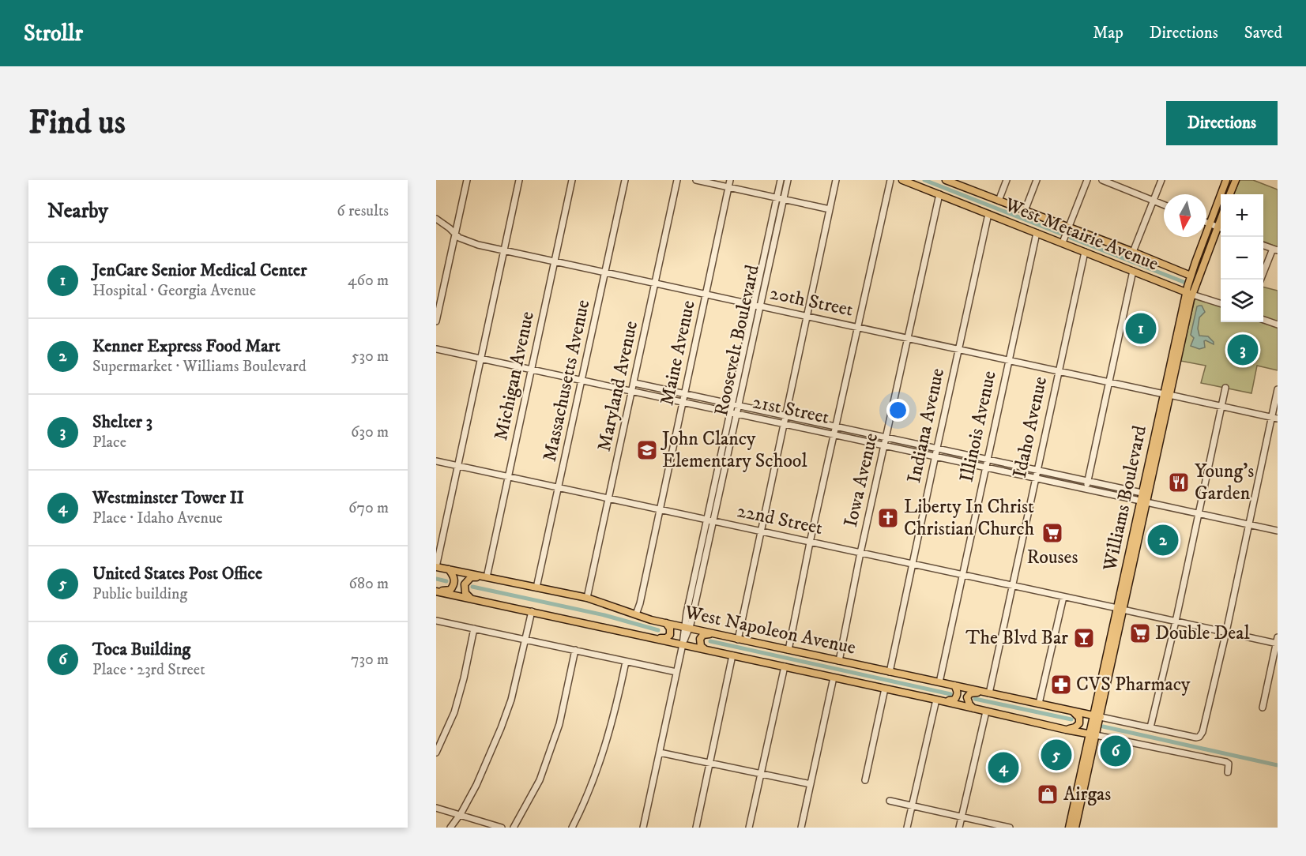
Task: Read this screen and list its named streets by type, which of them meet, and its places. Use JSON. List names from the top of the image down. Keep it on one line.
{"streets":{"main road":["West Metairie Avenue","Williams Boulevard","West Napoleon Avenue"],"street":["20th Street","Roosevelt Boulevard","Maine Avenue","Michigan Avenue","Massachusetts Avenue","Maryland Avenue","21st Street","Indiana Avenue","Illinois Avenue","Idaho Avenue","Iowa Avenue","22nd Street"]},"crossings":[["West Metairie Avenue","Indiana Avenue"],["West Metairie Avenue","Illinois Avenue"],["West Metairie Avenue","Idaho Avenue"],["West Metairie Avenue","Iowa Avenue"],["West Metairie Avenue","Williams Boulevard"],["20th Street","Roosevelt Boulevard"],["20th Street","Maine Avenue"],["20th Street","Michigan Avenue"],["20th Street","Massachusetts Avenue"],["20th Street","Maryland Avenue"],["20th Street","Indiana Avenue"],["20th Street","Illinois Avenue"],["20th Street","Idaho Avenue"],["20th Street","Iowa Avenue"],["20th Street","Williams Boulevard"],["Roosevelt Boulevard","21st Street"],["Roosevelt Boulevard","22nd Street"],["Roosevelt Boulevard","West Napoleon Avenue"],["Maine Avenue","21st Street"],["Maine Avenue","22nd Street"],["Maine Avenue","West Napoleon Avenue"],["Michigan Avenue","21st Street"],["Michigan Avenue","22nd Street"],["Michigan Avenue","West Napoleon Avenue"],["Massachusetts Avenue","21st Street"],["Massachusetts Avenue","22nd Street"],["Massachusetts Avenue","West Napoleon Avenue"],["Maryland Avenue","21st Street"],["Maryland Avenue","22nd Street"],["Maryland Avenue","West Napoleon Avenue"],["21st Street","Indiana Avenue"],["21st Street","Illinois Avenue"],["21st Street","Idaho Avenue"],["21st Street","Iowa Avenue"],["21st Street","Williams Boulevard"],["Indiana Avenue","22nd Street"],["Indiana Avenue","West Napoleon Avenue"],["Illinois Avenue","22nd Street"],["Illinois Avenue","West Napoleon Avenue"],["Idaho Avenue","22nd Street"],["Idaho Avenue","West Napoleon Avenue"],["Iowa Avenue","22nd Street"],["Iowa Avenue","West Napoleon Avenue"],["Williams Boulevard","22nd Street"],["Williams Boulevard","West Napoleon Avenue"]],"places":{"school or university":["John Clancy Elementary School"],"restaurant":["Young's Garden"],"church":["Liberty In Christ Christian Church"],"supermarket":["Rouses","Double Deal"],"bar":["The Blvd Bar"],"pharmacy":["CVS Pharmacy"],"shop":["Airgas"]},"north":"bottom","page":{"header":"Strollr","nav":["Map","Directions","Saved"],"buttons":"Directions","title":"Find us","heading":["Nearby","6 results"],"map_buttons":["+","−"],"list":[{"mark":"1","name":"JenCare Senior Medical Center","note":"Hospital · Georgia Avenue","value":"460 m"},{"mark":"2","name":"Kenner Express Food Mart","note":"Supermarket · Williams Boulevard","value":"530 m"},{"mark":"3","name":"Shelter 3","note":"Place","value":"630 m"},{"mark":"4","name":"Westminster Tower II","note":"Place · Idaho Avenue","value":"670 m"},{"mark":"5","name":"United States Post Office","note":"Public building","value":"680 m"},{"mark":"6","name":"Toca Building","note":"Place · 23rd Street","value":"730 m"}],"pins":["1","3","2","6","5","4"]}}
